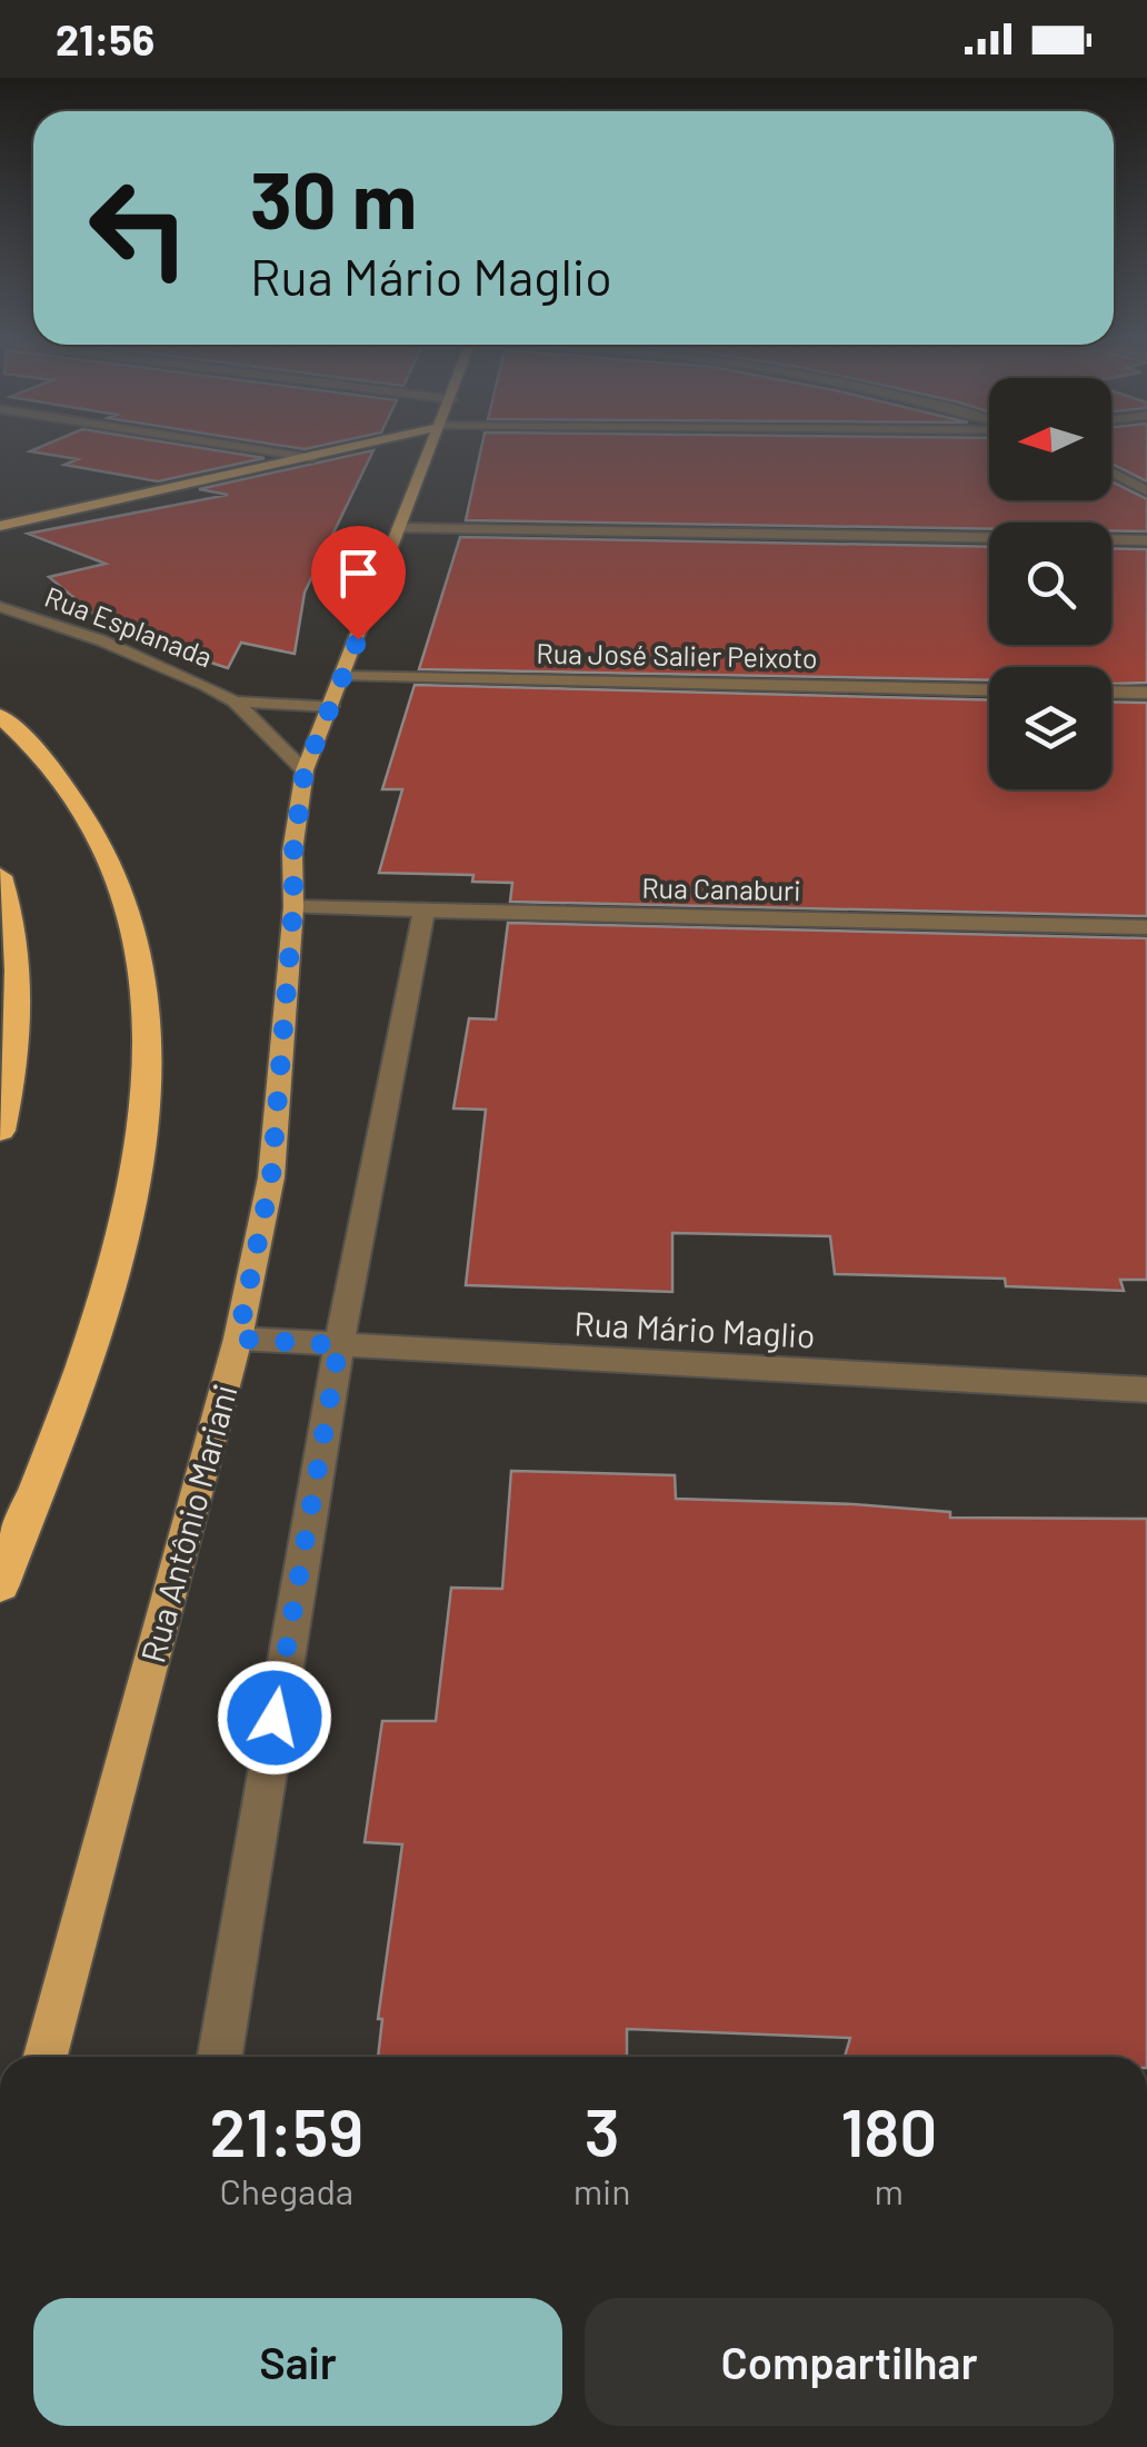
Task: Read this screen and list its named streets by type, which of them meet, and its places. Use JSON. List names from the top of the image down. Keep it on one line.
{"streets":{"main road":["Rua Antônio Mariani"],"street":["Rua Esplanada","Rua José Salier Peixoto","Rua Canaburi","Rua Mário Maglio"]},"crossings":[["Rua Esplanada","Rua Antônio Mariani"],["Rua José Salier Peixoto","Rua Antônio Mariani"],["Rua Canaburi","Rua Antônio Mariani"],["Rua Mário Maglio","Rua Antônio Mariani"]],"north":"left","page":{"status":"21:56","turn":["30 m","Rua Mário Maglio"],"eta":["21:59","Chegada","3","min","180","m"],"buttons":["Sair","Compartilhar"]}}
